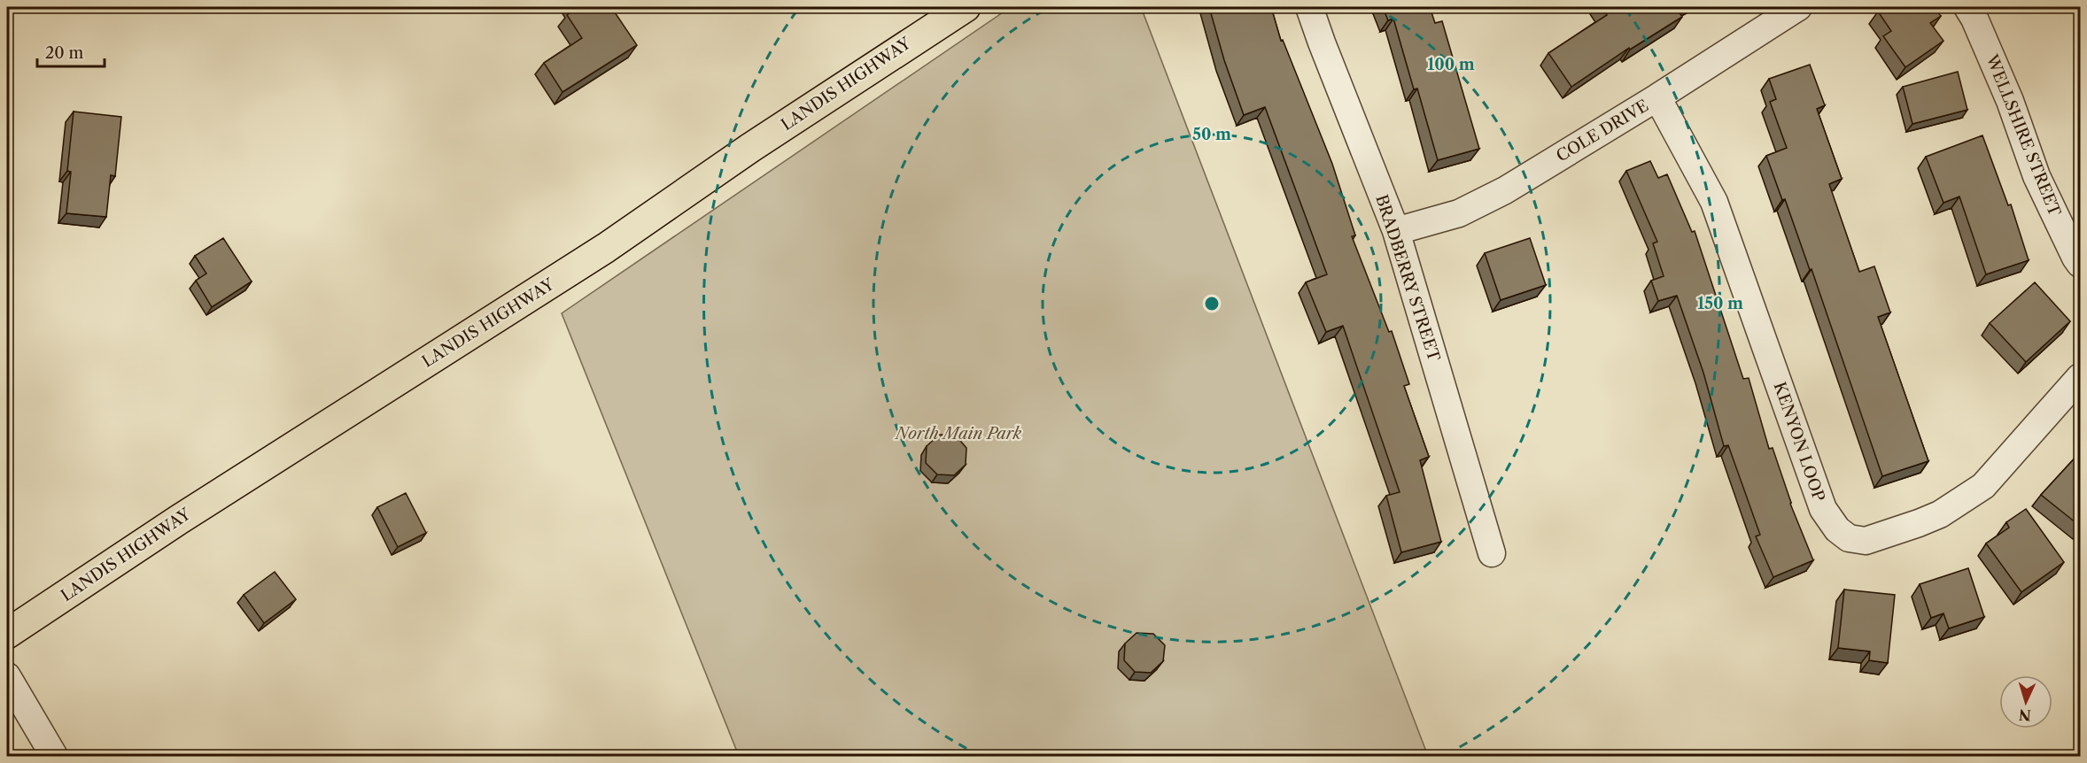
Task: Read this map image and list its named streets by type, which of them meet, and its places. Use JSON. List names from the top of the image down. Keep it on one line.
{"streets":{"main road":["LANDIS HIGHWAY"],"street":["COLE DRIVE","WELLSHIRE STREET","BRADBERRY STREET","KENYON LOOP"]},"crossings":[["COLE DRIVE","BRADBERRY STREET"],["COLE DRIVE","KENYON LOOP"]],"parks":["North Main Park"],"scale_bar":"20 m","north":"bottom","rings":["100 m","50 m","150 m"]}
